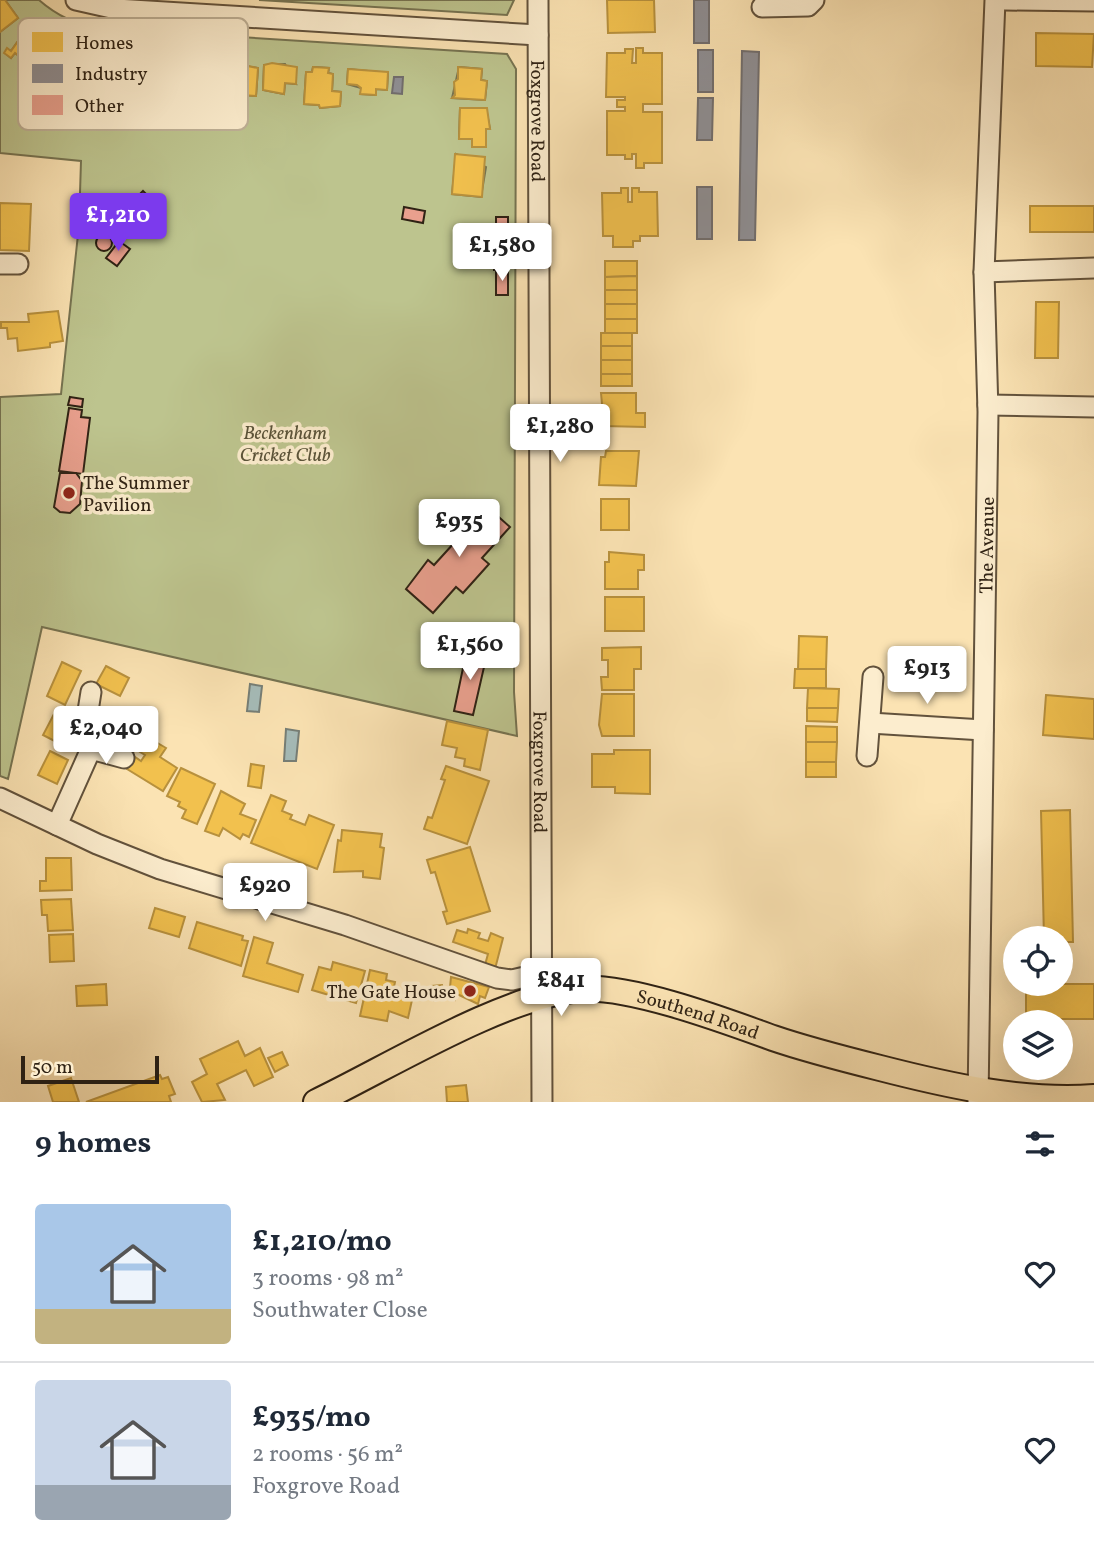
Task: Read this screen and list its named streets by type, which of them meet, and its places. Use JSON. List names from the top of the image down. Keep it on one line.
{"streets":{"main road":["Southend Road"],"street":["Foxgrove Road","The Avenue"]},"crossings":[["Foxgrove Road","Southend Road"],["The Avenue","Southend Road"]],"parks":["Beckenham Cricket Club"],"places":["The Summer Pavilion","The Gate House"],"legend":["Homes","Industry","Other"],"scale_bar":"50 m","page":{"price":["£1,210","£1,580","£1,280","£935","£1,560","£913","£2,040","£920","£841"],"scale":"50 m","heading":"9 homes","list":[{"name":"£1,210/mo","note":"3 rooms · 98 m² · Southwater Close"},{"name":"£935/mo","note":"2 rooms · 56 m² · Foxgrove Road"}]}}
